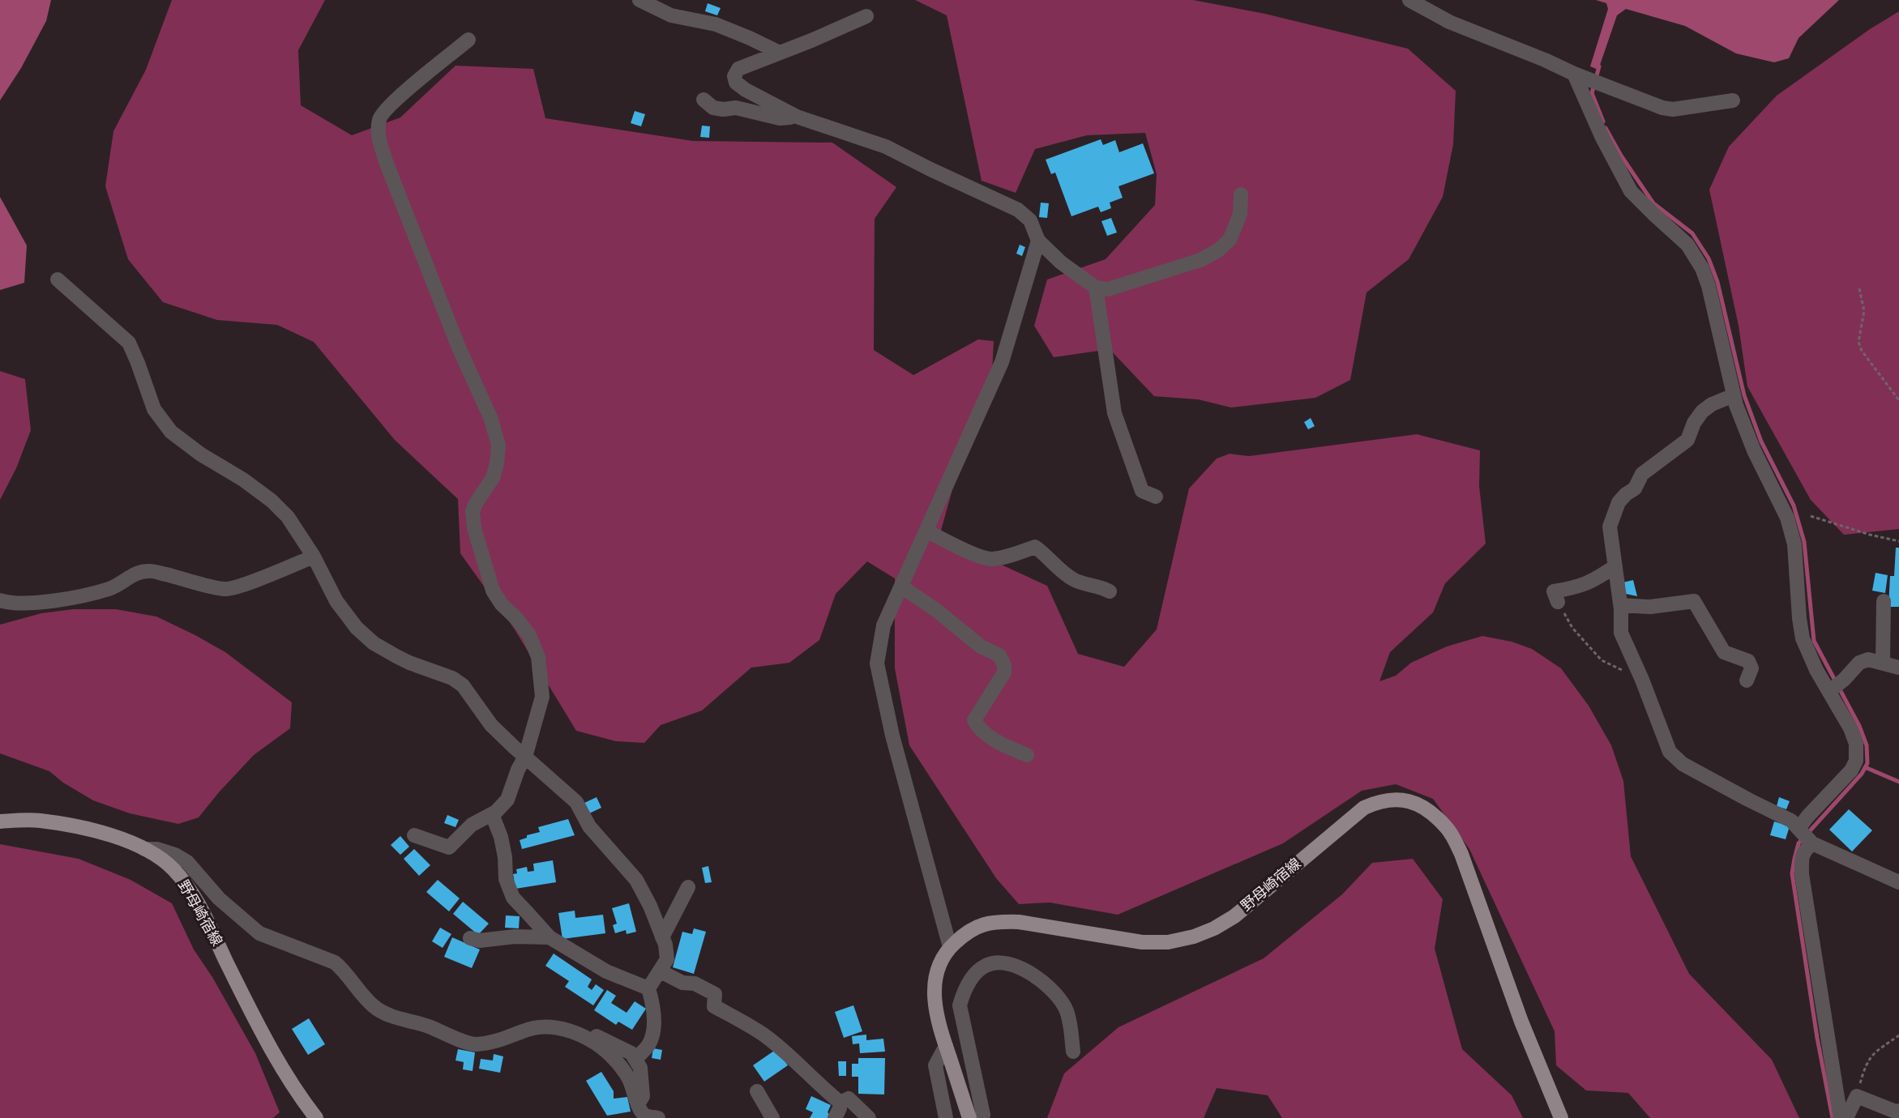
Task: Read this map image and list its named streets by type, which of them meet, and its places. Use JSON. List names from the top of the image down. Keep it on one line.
{"streets":{"main road":["野母崎宿線"]}}
